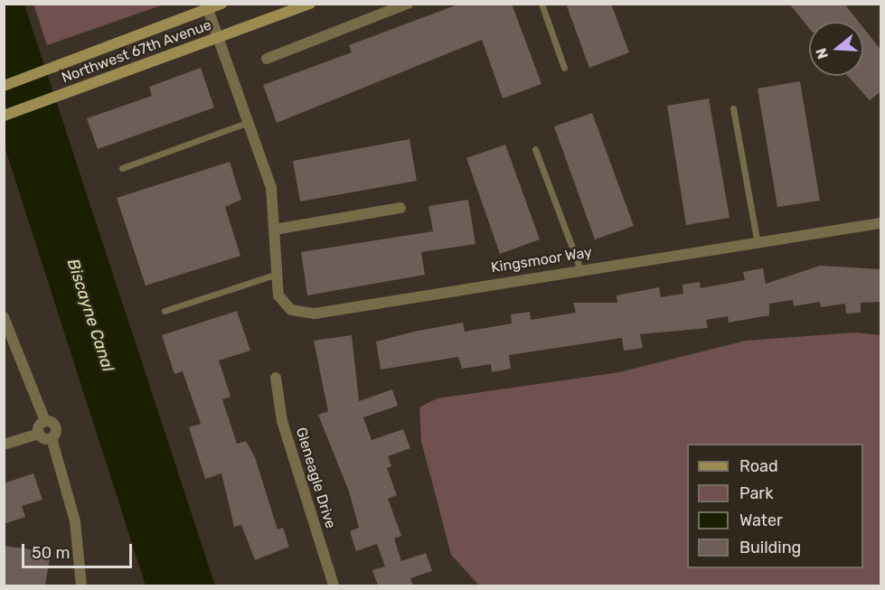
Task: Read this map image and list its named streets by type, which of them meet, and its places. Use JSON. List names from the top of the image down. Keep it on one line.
{"streets":{"main road":["Northwest 67th Avenue"],"street":["Kingsmoor Way","Gleneagle Drive"]},"crossings":[["Northwest 67th Avenue","Kingsmoor Way"]],"water":["Biscayne Canal"],"legend":["Road","Park","Water","Building"],"scale_bar":"50 m","north":"left"}
